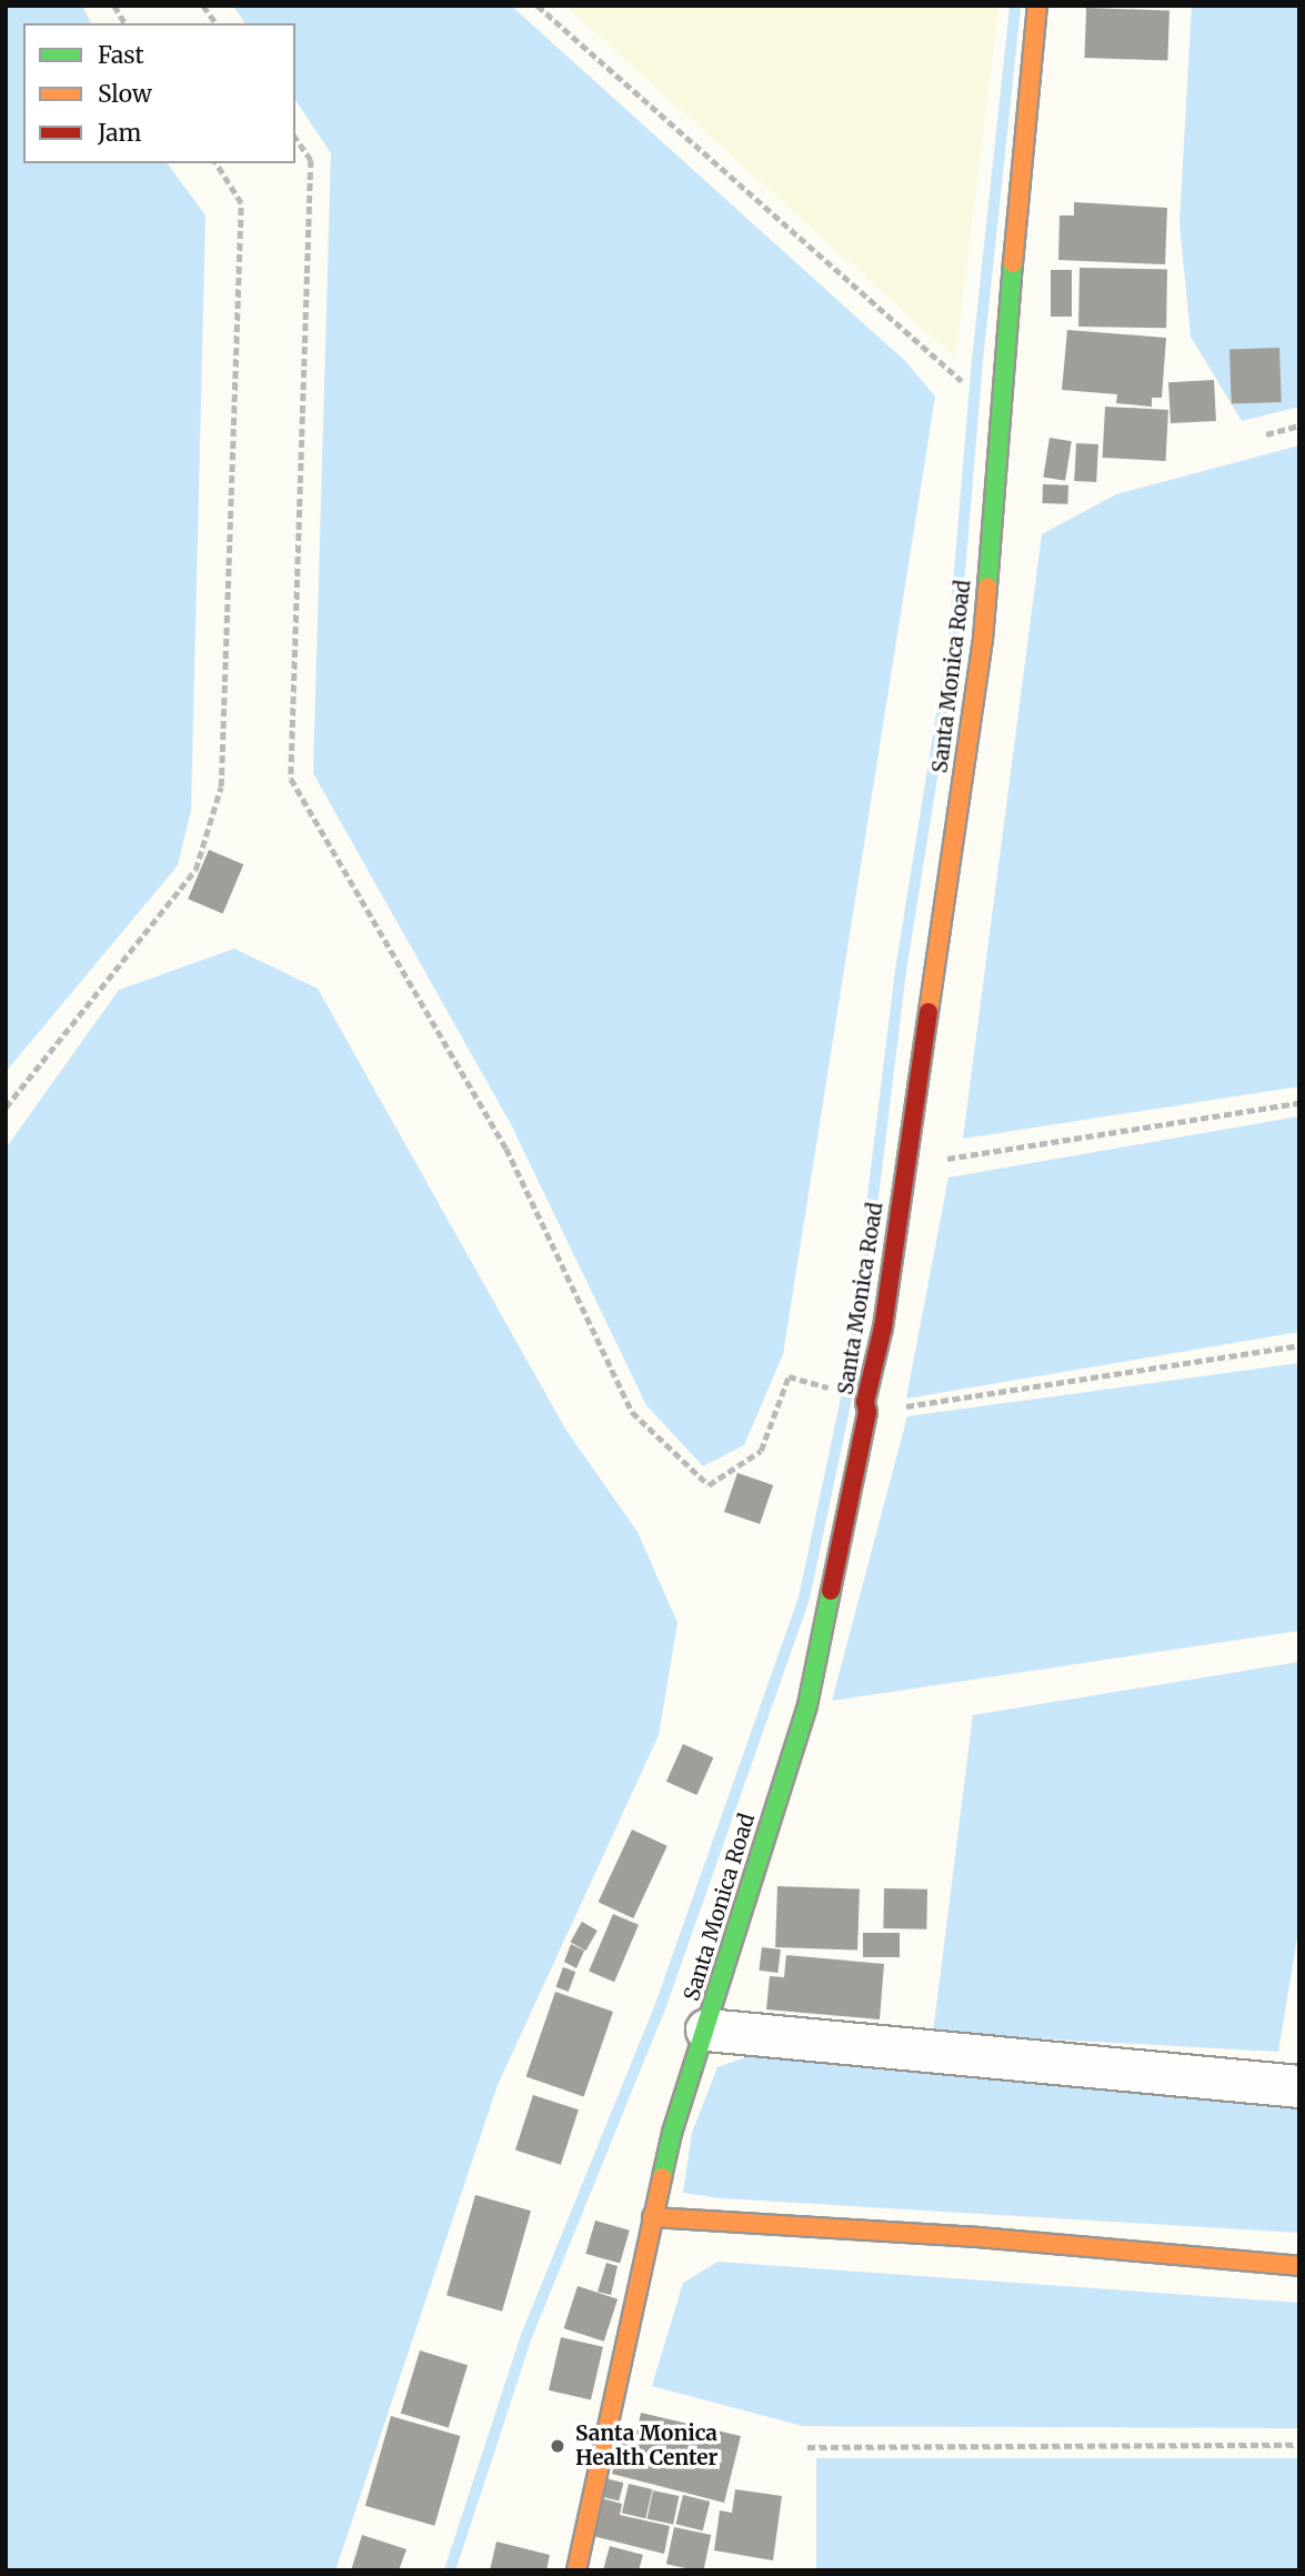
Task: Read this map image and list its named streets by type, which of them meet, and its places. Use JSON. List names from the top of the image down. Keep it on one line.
{"streets":{"street":["Santa Monica Road"]},"places":["Santa Monica Health Center"],"legend":["Fast","Slow","Jam"]}
